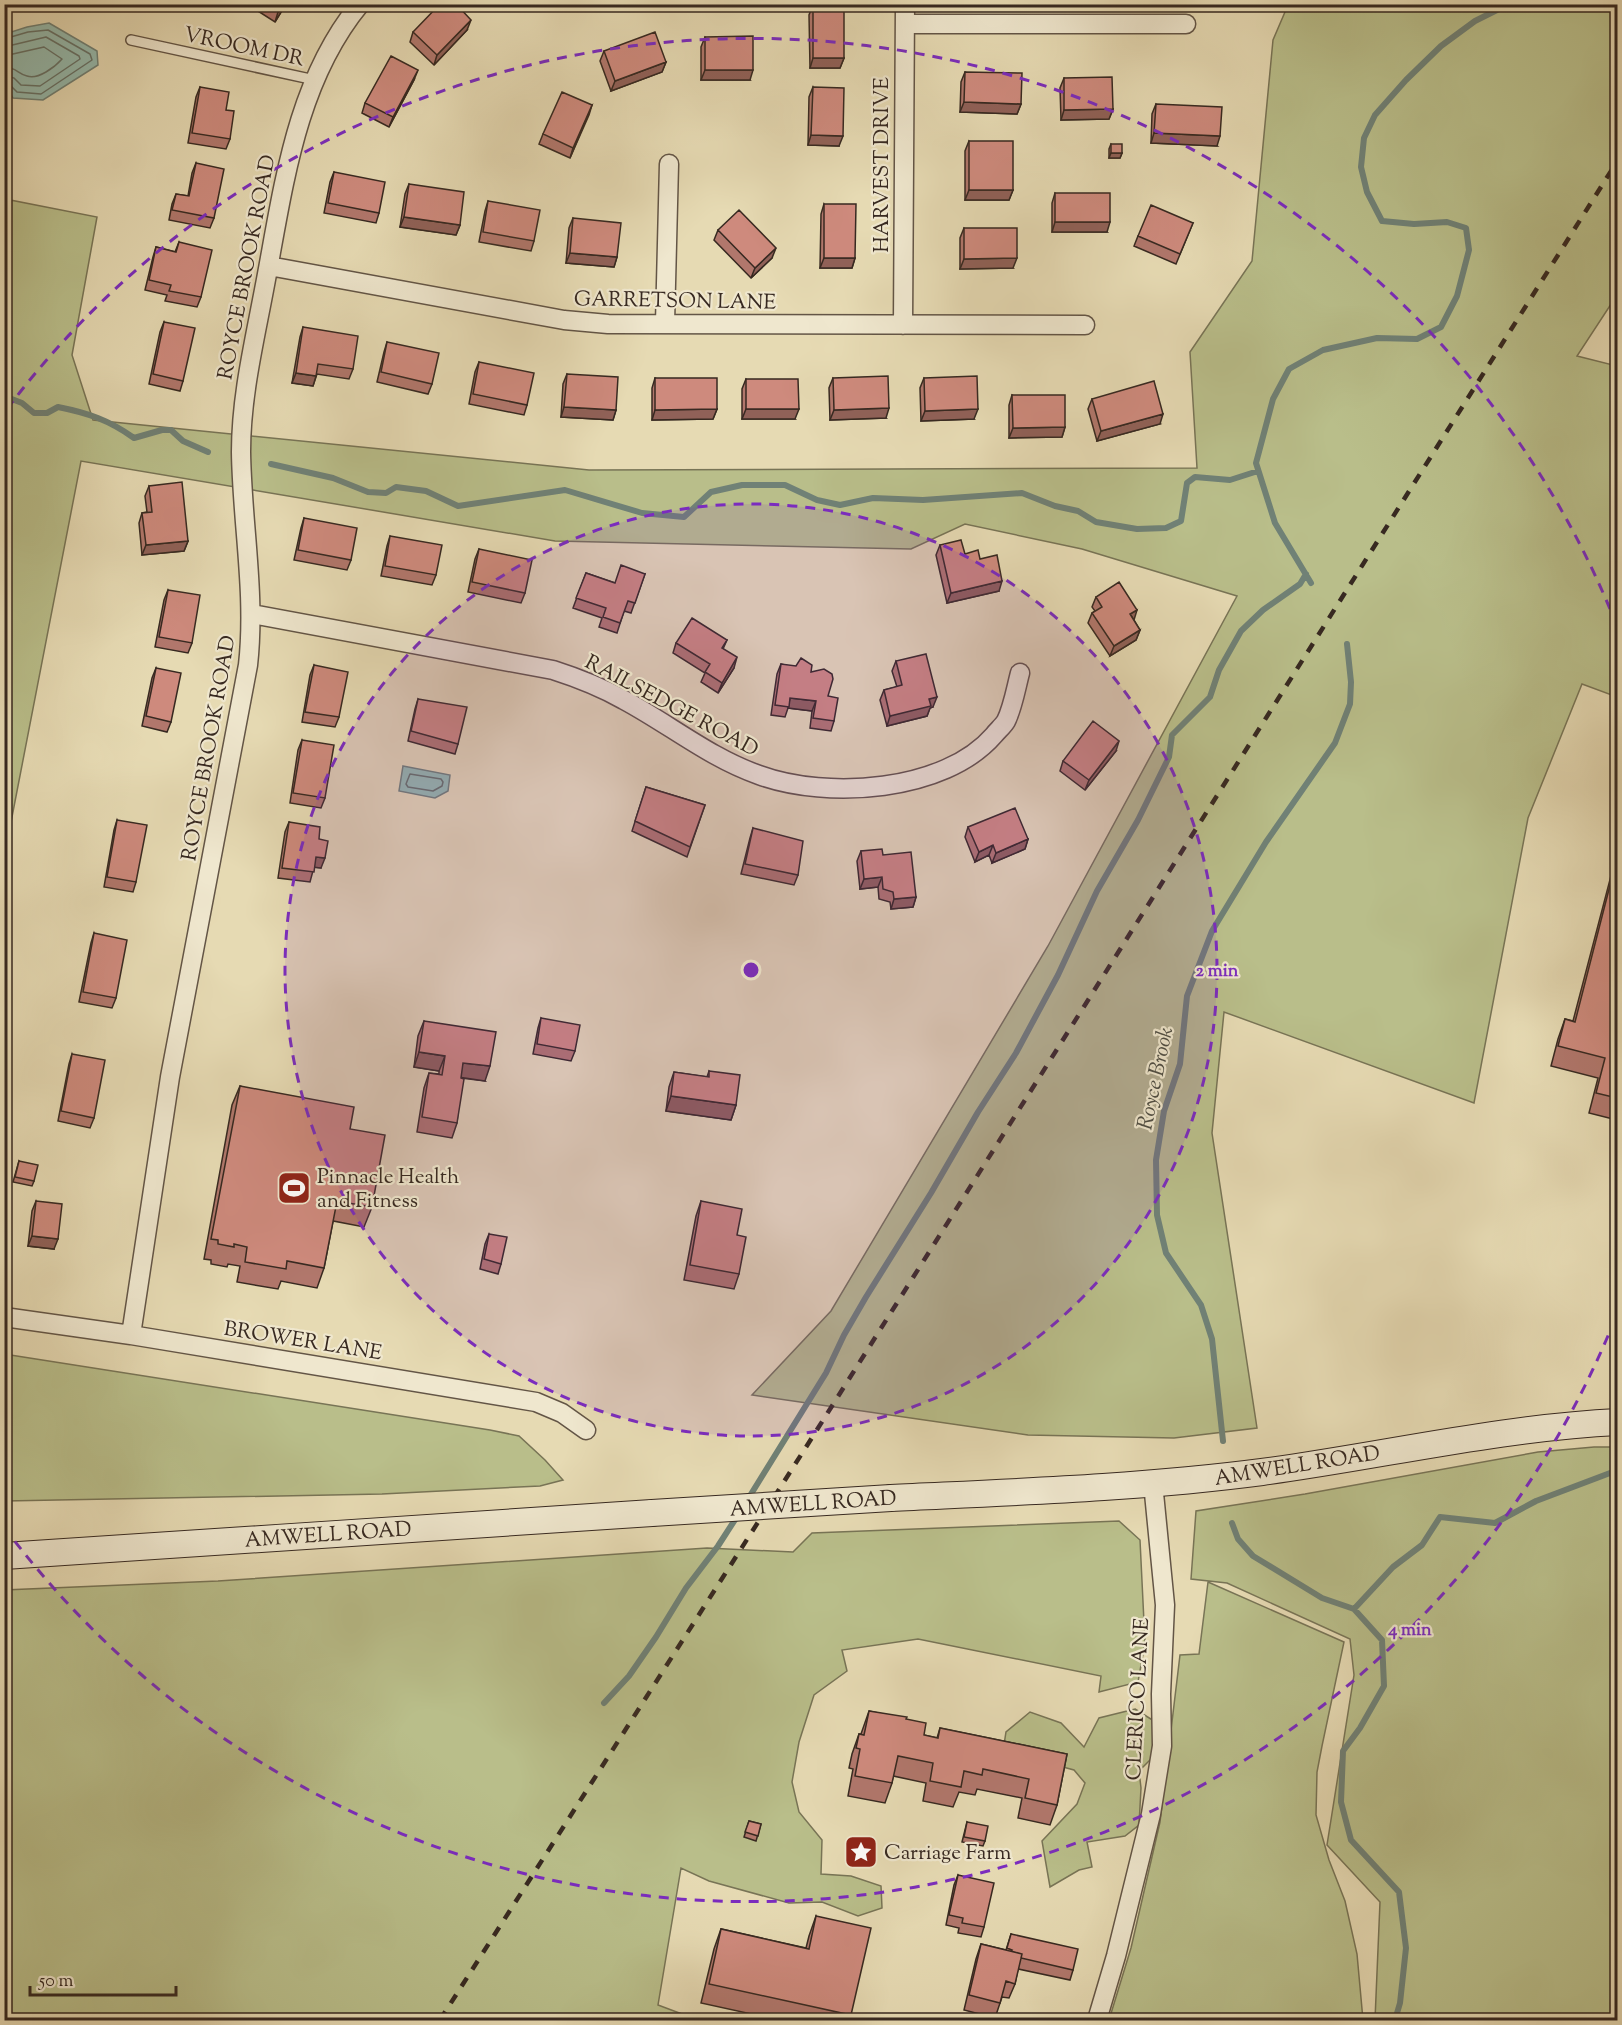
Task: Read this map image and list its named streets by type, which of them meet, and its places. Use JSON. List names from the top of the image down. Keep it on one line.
{"streets":{"main road":["AMWELL ROAD"],"street":["HARVEST DRIVE","ROYCE BROOK ROAD","GARRETSON LANE","RAILSEDGE ROAD","BROWER LANE","CLERICO LANE"],"lane":["VROOM DR"]},"crossings":[["VROOM DR","ROYCE BROOK ROAD"],["HARVEST DRIVE","GARRETSON LANE"],["ROYCE BROOK ROAD","GARRETSON LANE"],["ROYCE BROOK ROAD","RAILSEDGE ROAD"],["ROYCE BROOK ROAD","BROWER LANE"],["AMWELL ROAD","CLERICO LANE"]],"water":["Royce Brook"],"places":{"sports":["Pinnacle Health and Fitness"],"place":["Carriage Farm"]},"scale_bar":"50 m","rings":["2 min","4 min"]}
